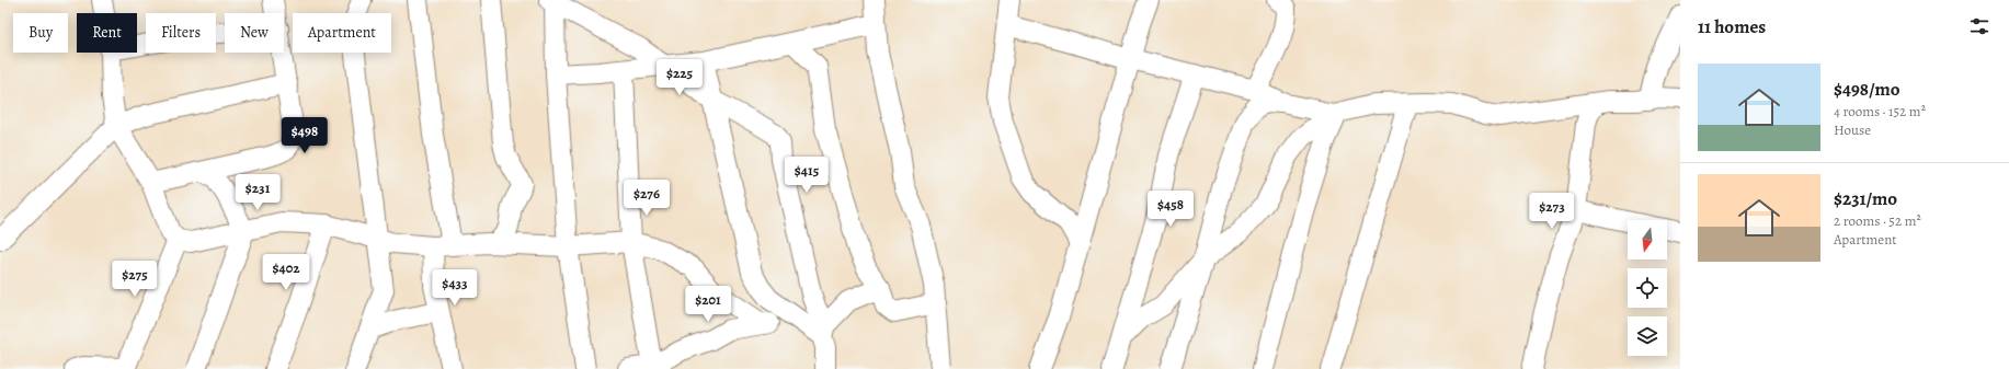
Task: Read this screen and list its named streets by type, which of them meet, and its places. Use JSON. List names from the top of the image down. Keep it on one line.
{"north":"bottom","page":{"heading":"11 homes","chip":["Buy","Rent","Filters","New","Apartment"],"list":[{"name":"$498/mo","note":"4 rooms · 152 m² · House"},{"name":"$231/mo","note":"2 rooms · 52 m² · Apartment"}],"price":["$225","$498","$415","$231","$276","$458","$273","$402","$275","$433","$201"]}}
